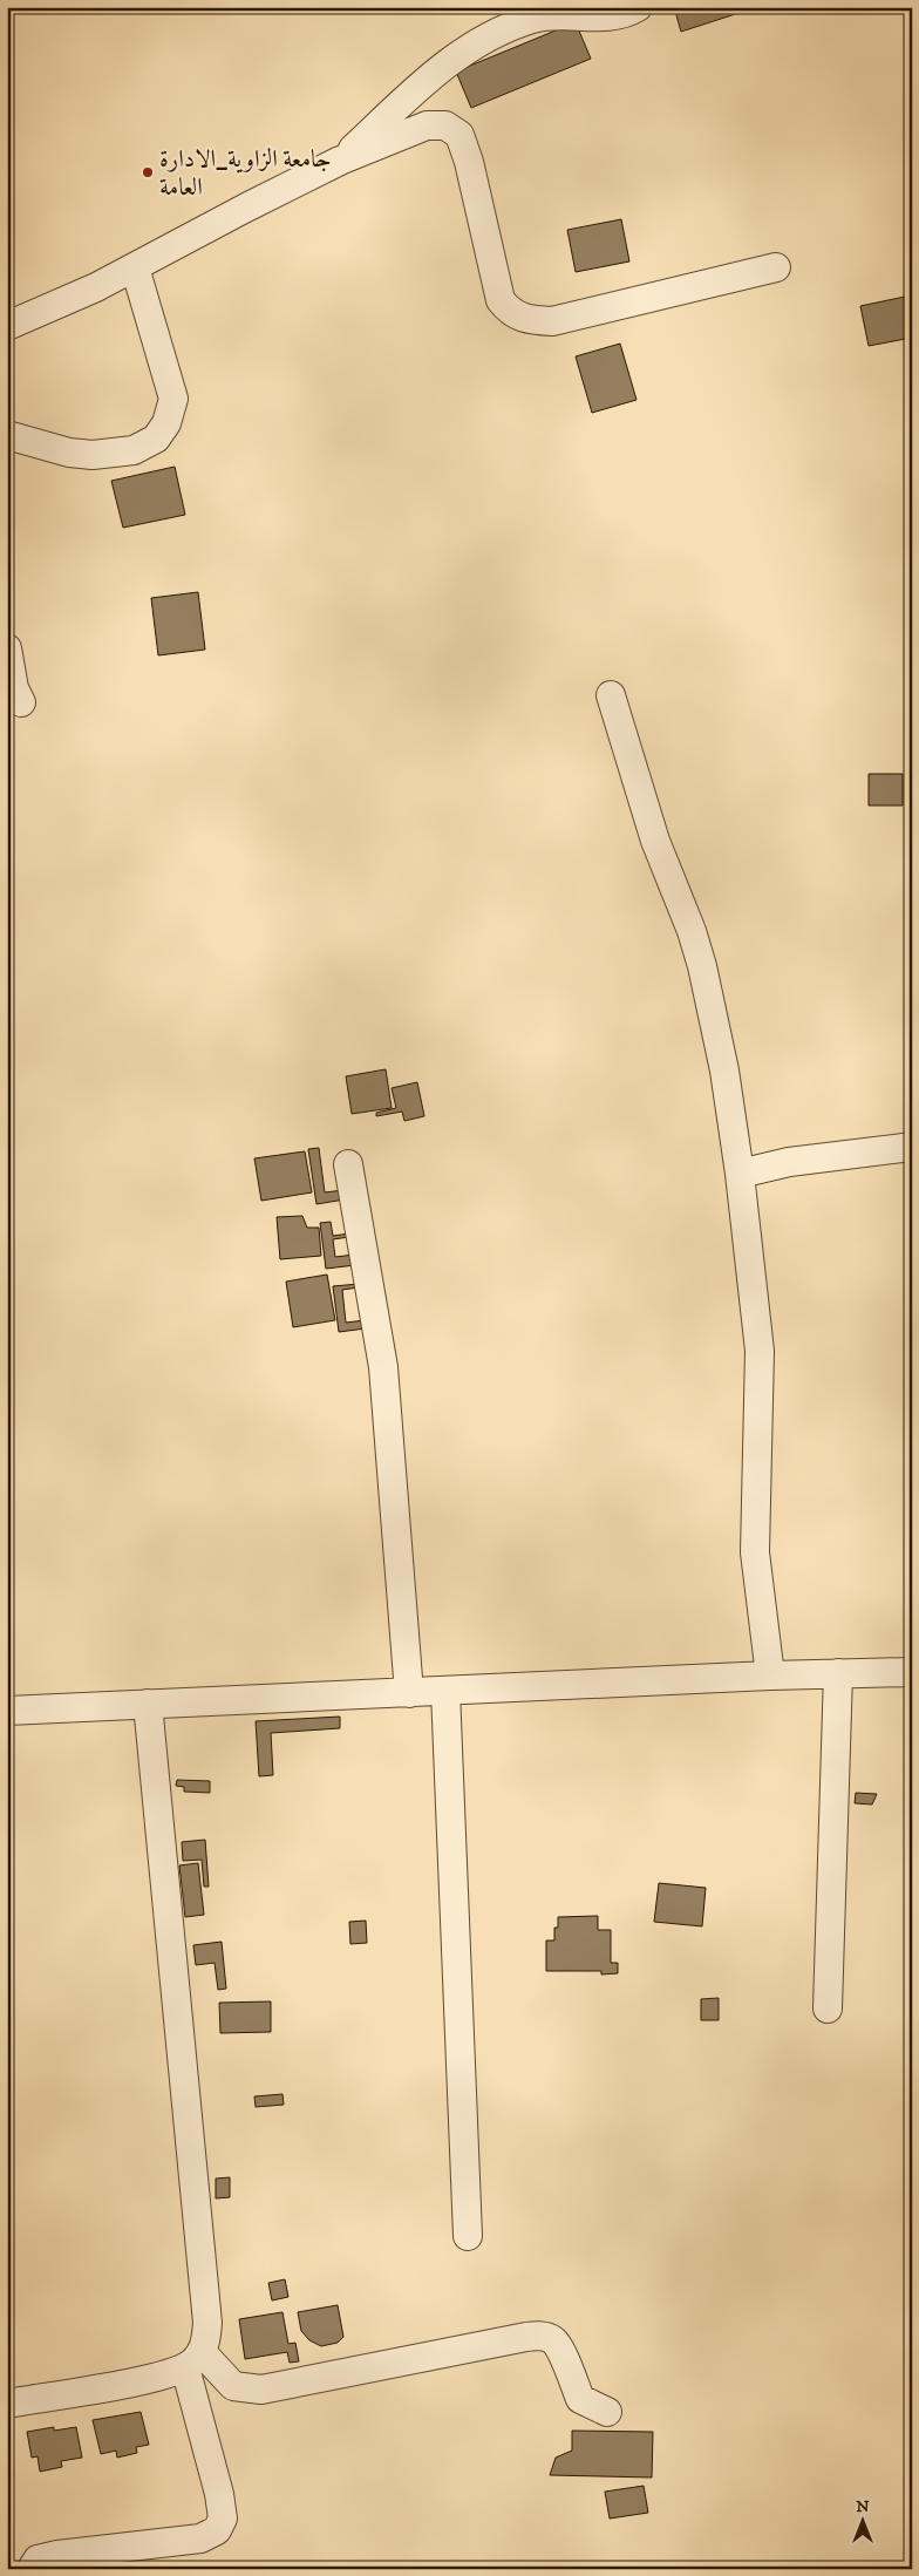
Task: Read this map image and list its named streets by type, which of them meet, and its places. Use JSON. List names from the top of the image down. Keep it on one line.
{"places":["جامعة الزاوية_الادارة العامة"],"north":"top"}
